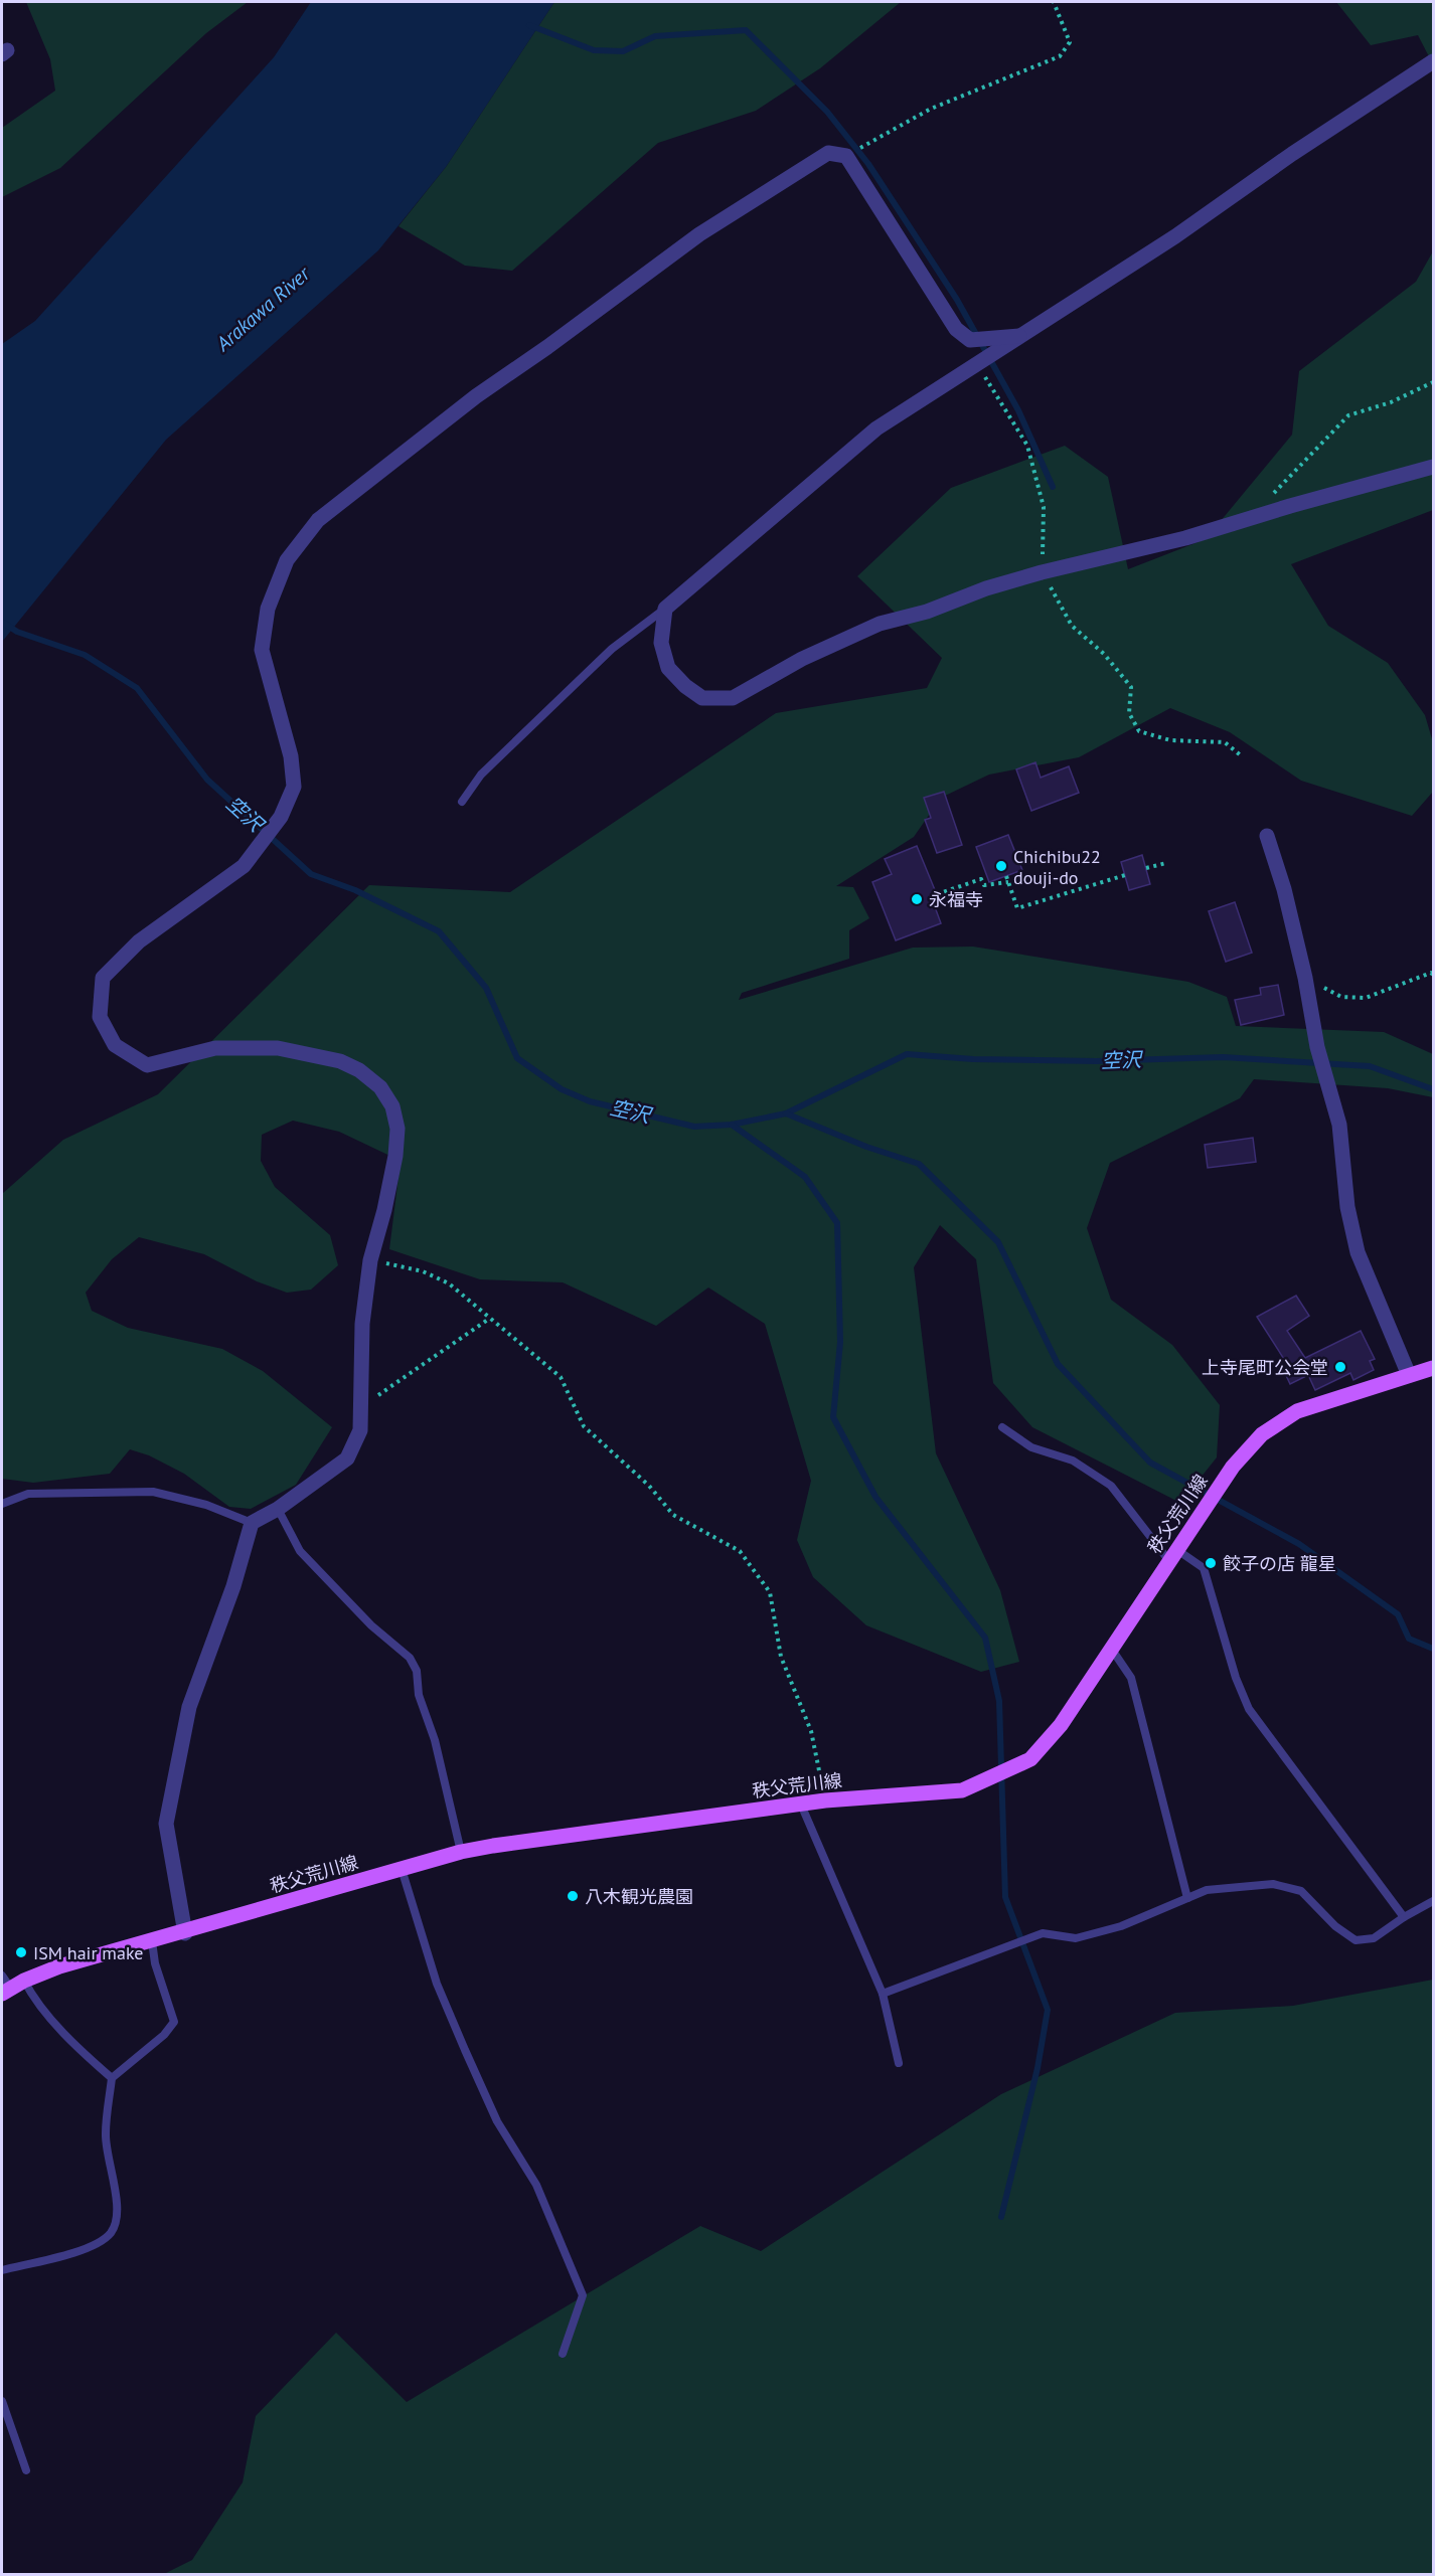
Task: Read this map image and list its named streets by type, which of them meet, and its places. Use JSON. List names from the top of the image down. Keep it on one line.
{"streets":{"main road":["秩父荒川線"]},"water":["Arakawa River","空沢"],"places":["Chichibu22 douji-do","永福寺","上寺尾町公会堂","餃子の店 龍星","八木観光農園","ISM hair make"]}
